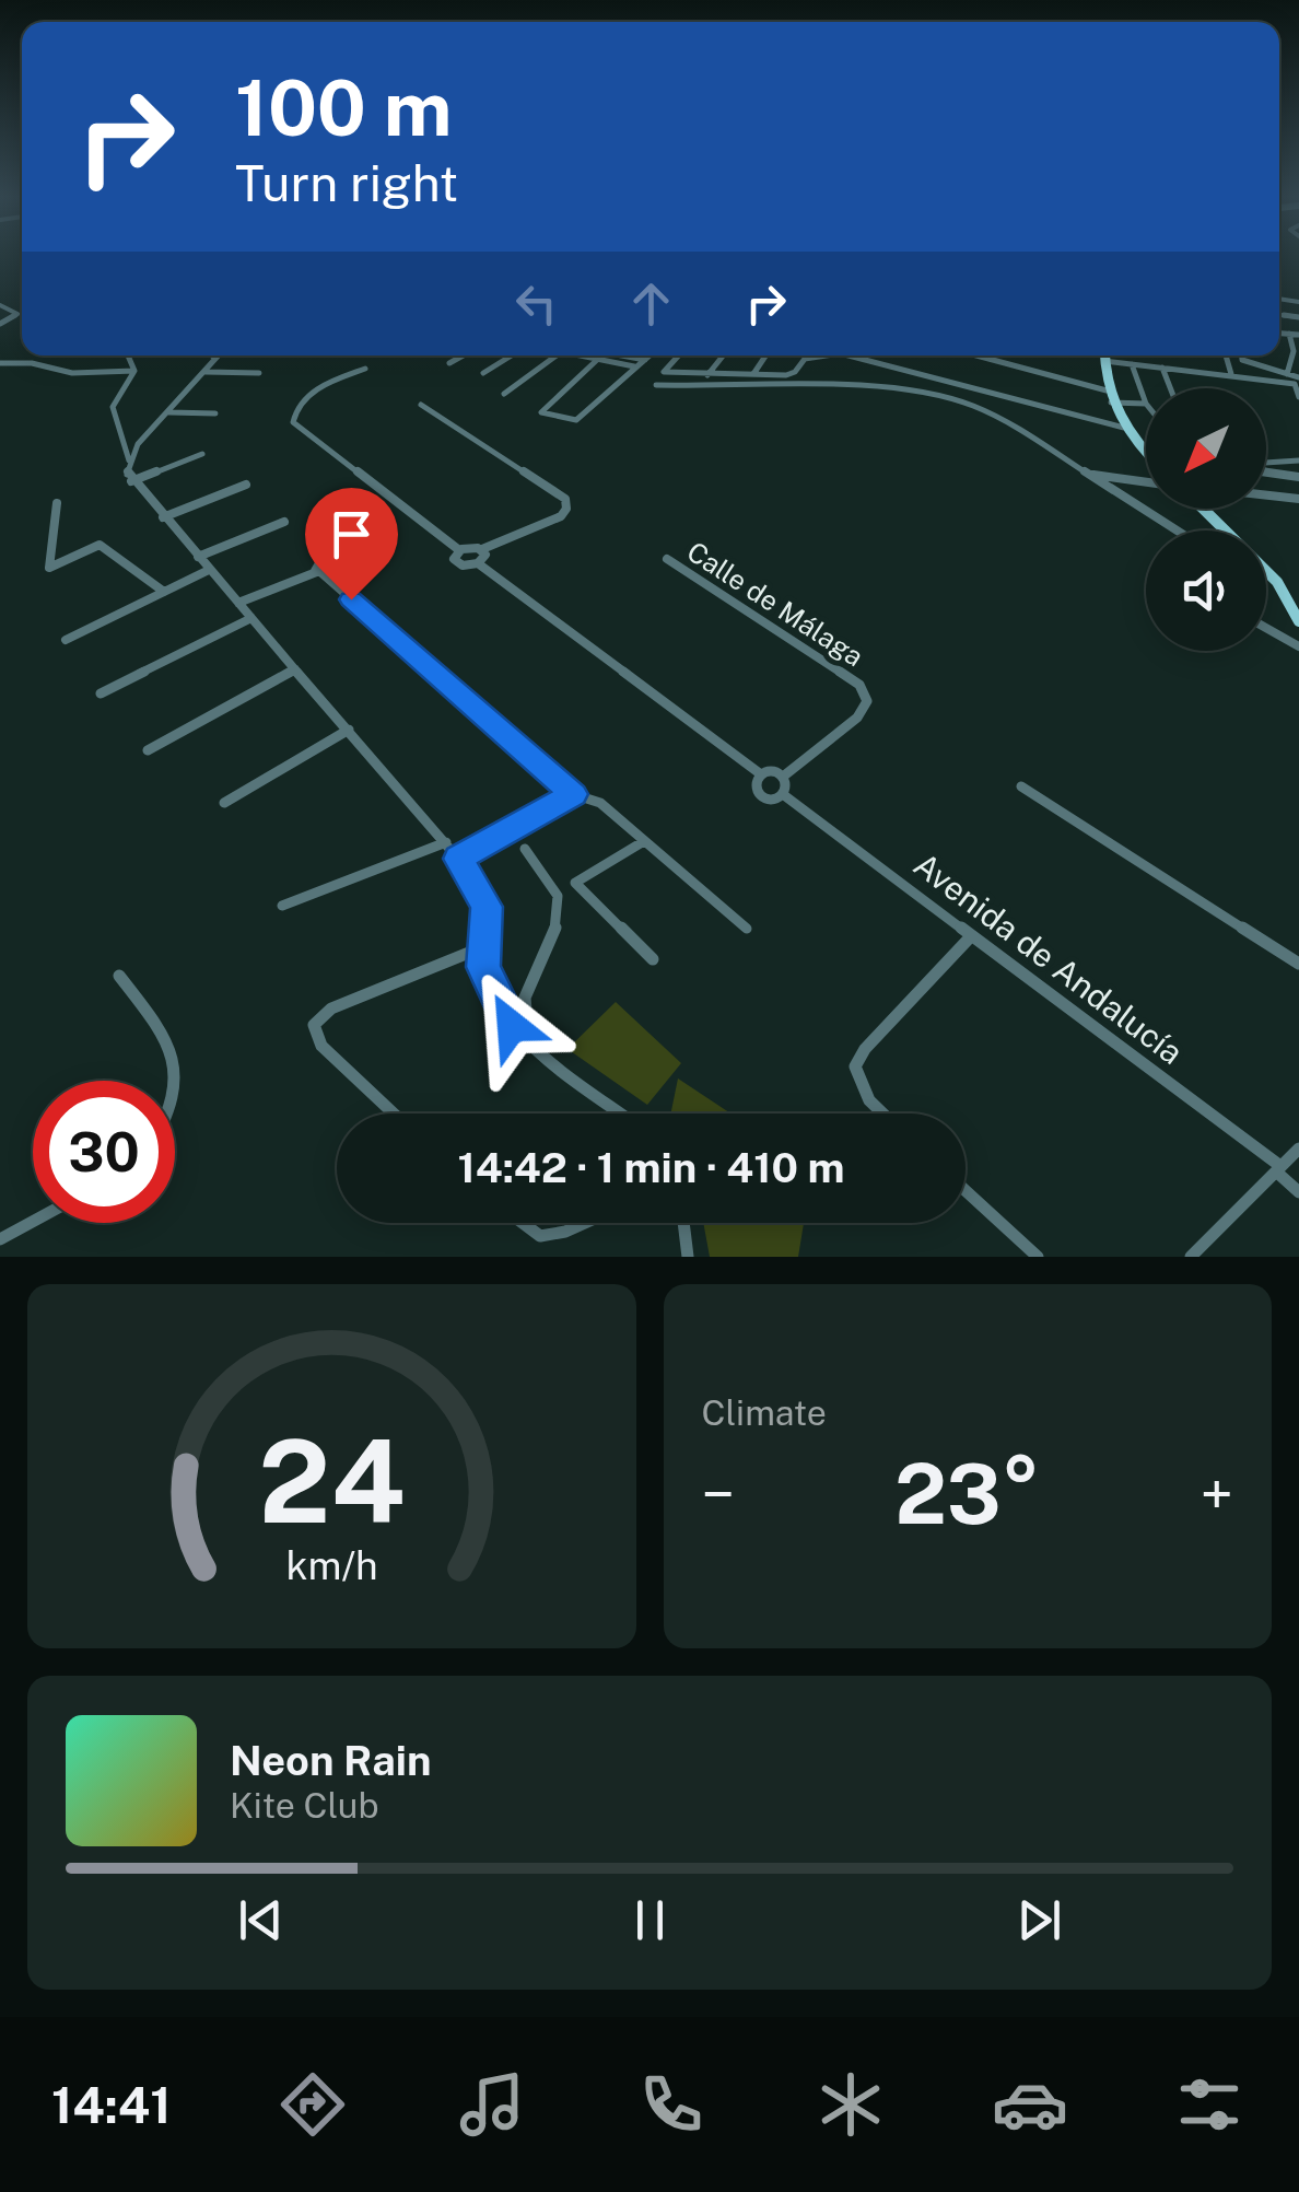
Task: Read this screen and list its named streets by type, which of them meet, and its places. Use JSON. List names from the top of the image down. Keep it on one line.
{"streets":{"street":["Calle de Málaga","Avenida de Andalucía"]},"crossings":[["Calle de Málaga","Avenida de Andalucía"]],"north":"bottom left","page":{"turn":["100 m","Turn right"],"limit":"30","trip":"14:42 · 1 min · 410 m","tile":"Climate","heat":["−","23°","+"],"song":["Neon Rain","Kite Club"],"tabs":"14:41","gauge":["24","km/h"]}}
